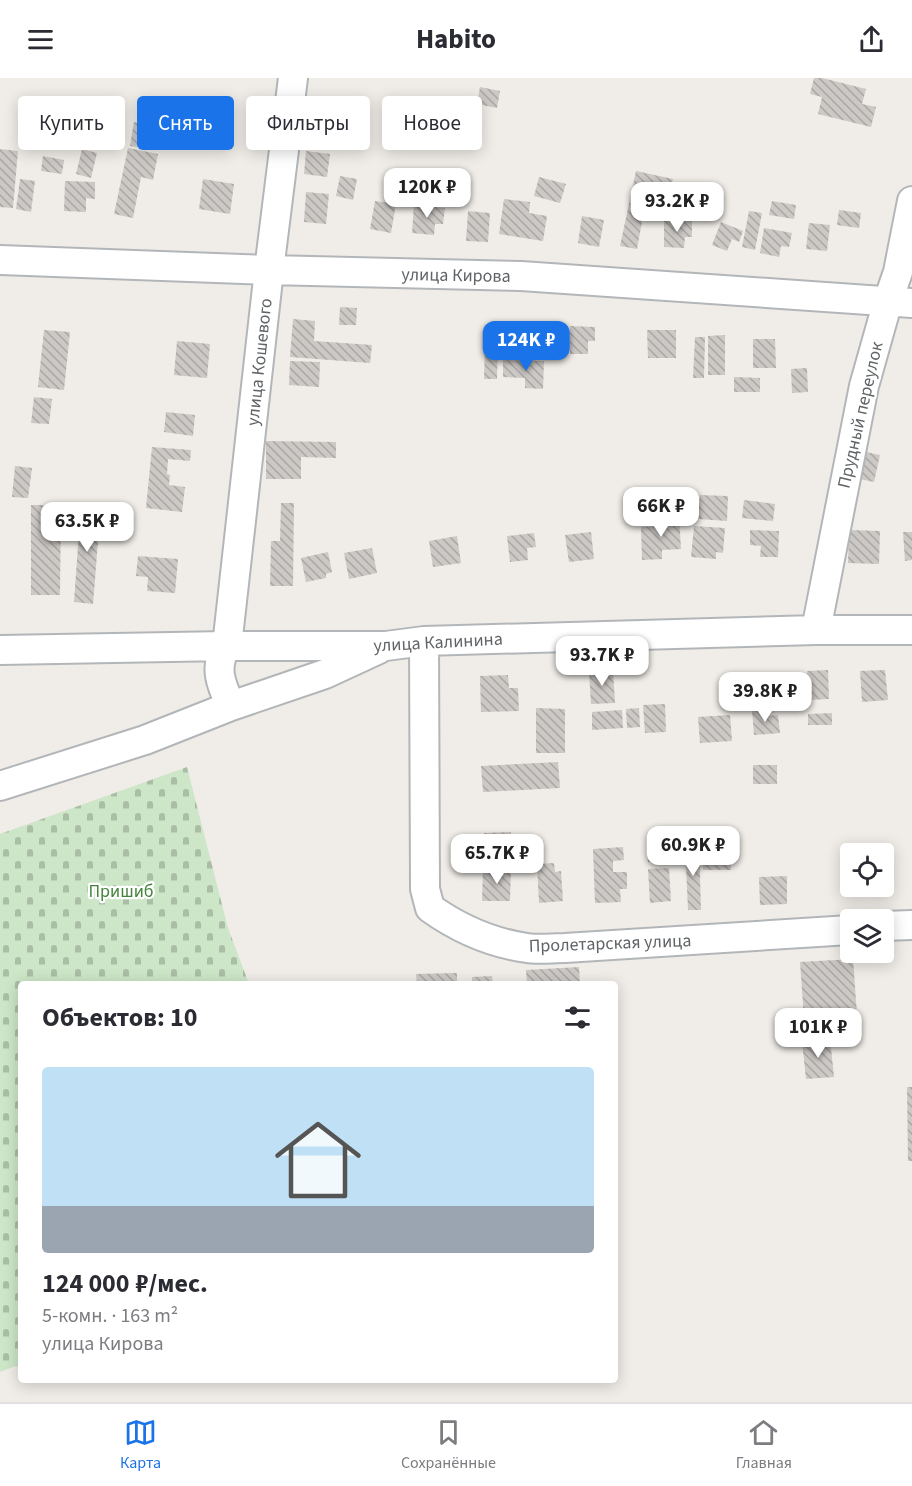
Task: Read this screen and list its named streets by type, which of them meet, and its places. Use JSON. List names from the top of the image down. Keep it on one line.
{"streets":{"street":["улица Кирова","улица Кошевого","Прудный переулок","улица Калинина","Пролетарская улица"]},"crossings":[["улица Кирова","улица Кошевого"],["улица Кирова","Прудный переулок"],["улица Кошевого","улица Калинина"],["Прудный переулок","улица Калинина"],["улица Калинина","Пролетарская улица"]],"parks":["Пришиб"],"page":{"header":"Habito","chip":["Купить","Снять","Фильтры","Новое"],"price":["120K ₽","93.2K ₽","124K ₽","66K ₽","63.5K ₽","93.7K ₽","39.8K ₽","60.9K ₽","65.7K ₽","101K ₽"],"heading":"Объектов: 10","list":[{"name":"124 000 ₽/мес.","note":"5-комн. · 163 m² · улица Кирова"}],"tabs":["Карта","Сохранённые","Главная"]}}
